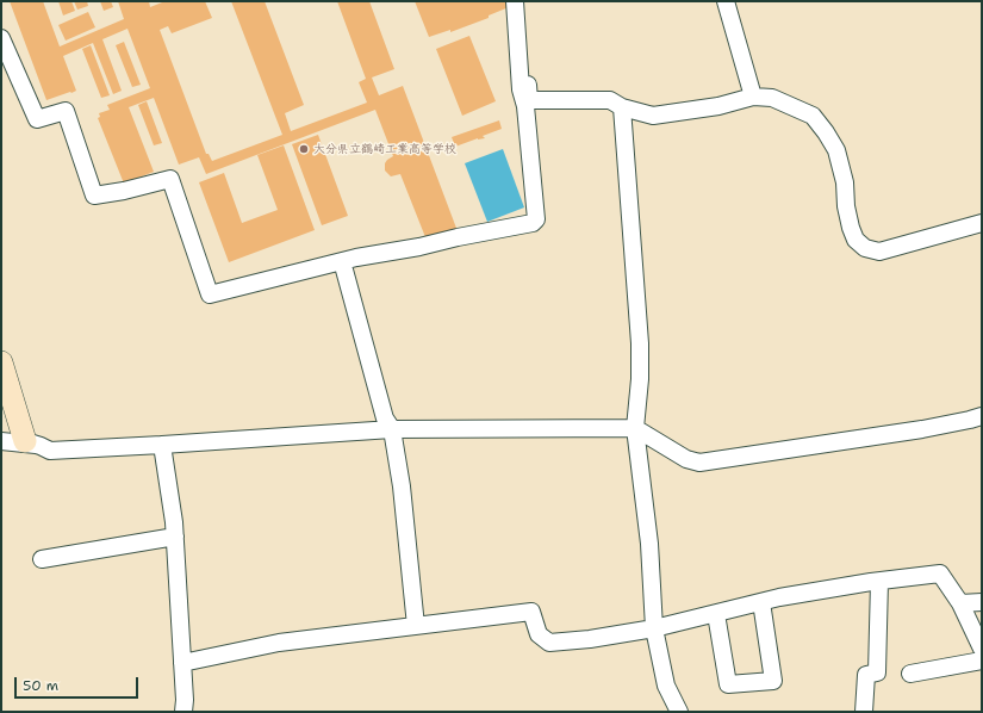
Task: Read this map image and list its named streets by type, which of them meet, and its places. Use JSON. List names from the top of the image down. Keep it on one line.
{"places":["大分県立鶴崎工業高等学校"],"scale_bar":"50 m"}
